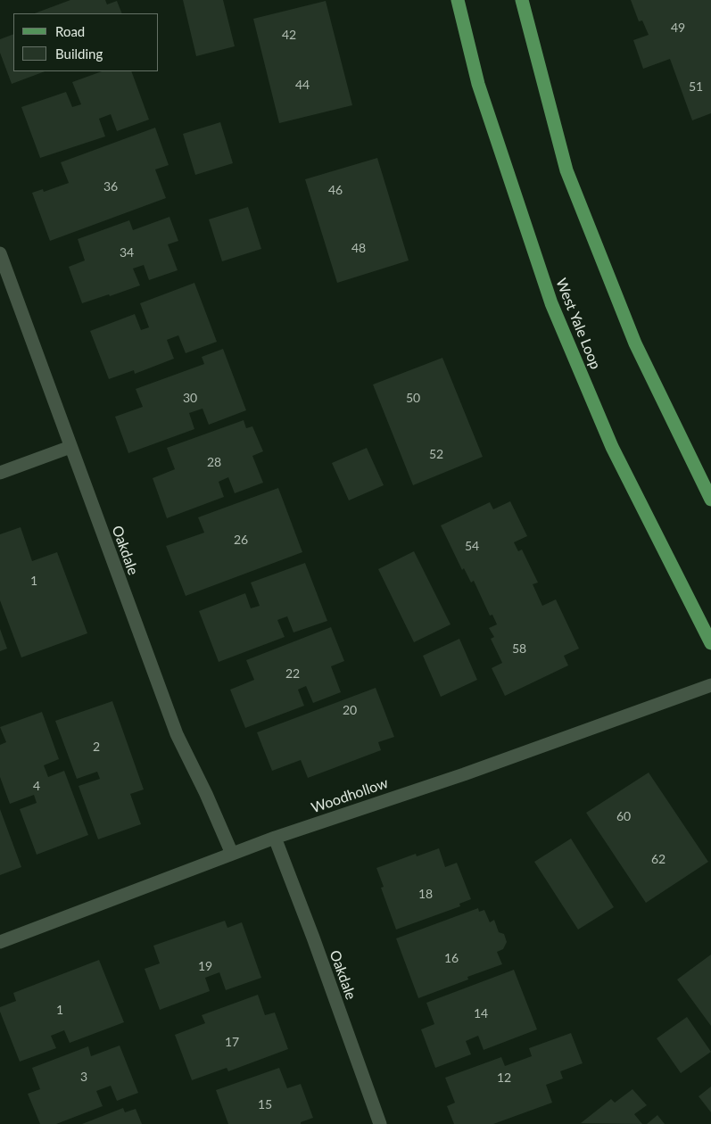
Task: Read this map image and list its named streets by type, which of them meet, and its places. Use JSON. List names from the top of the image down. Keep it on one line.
{"streets":{"main road":["West Yale Loop"],"street":["Oakdale","Woodhollow"]},"crossings":[["Oakdale","Woodhollow"]],"house_numbers":["49","42","44","51","36","46","48","34","30","50","52","28","26","54","1","58","22","20","2","4","60","62","18","16","19","1","14","17","3","12","15"],"legend":["Road","Building"]}
